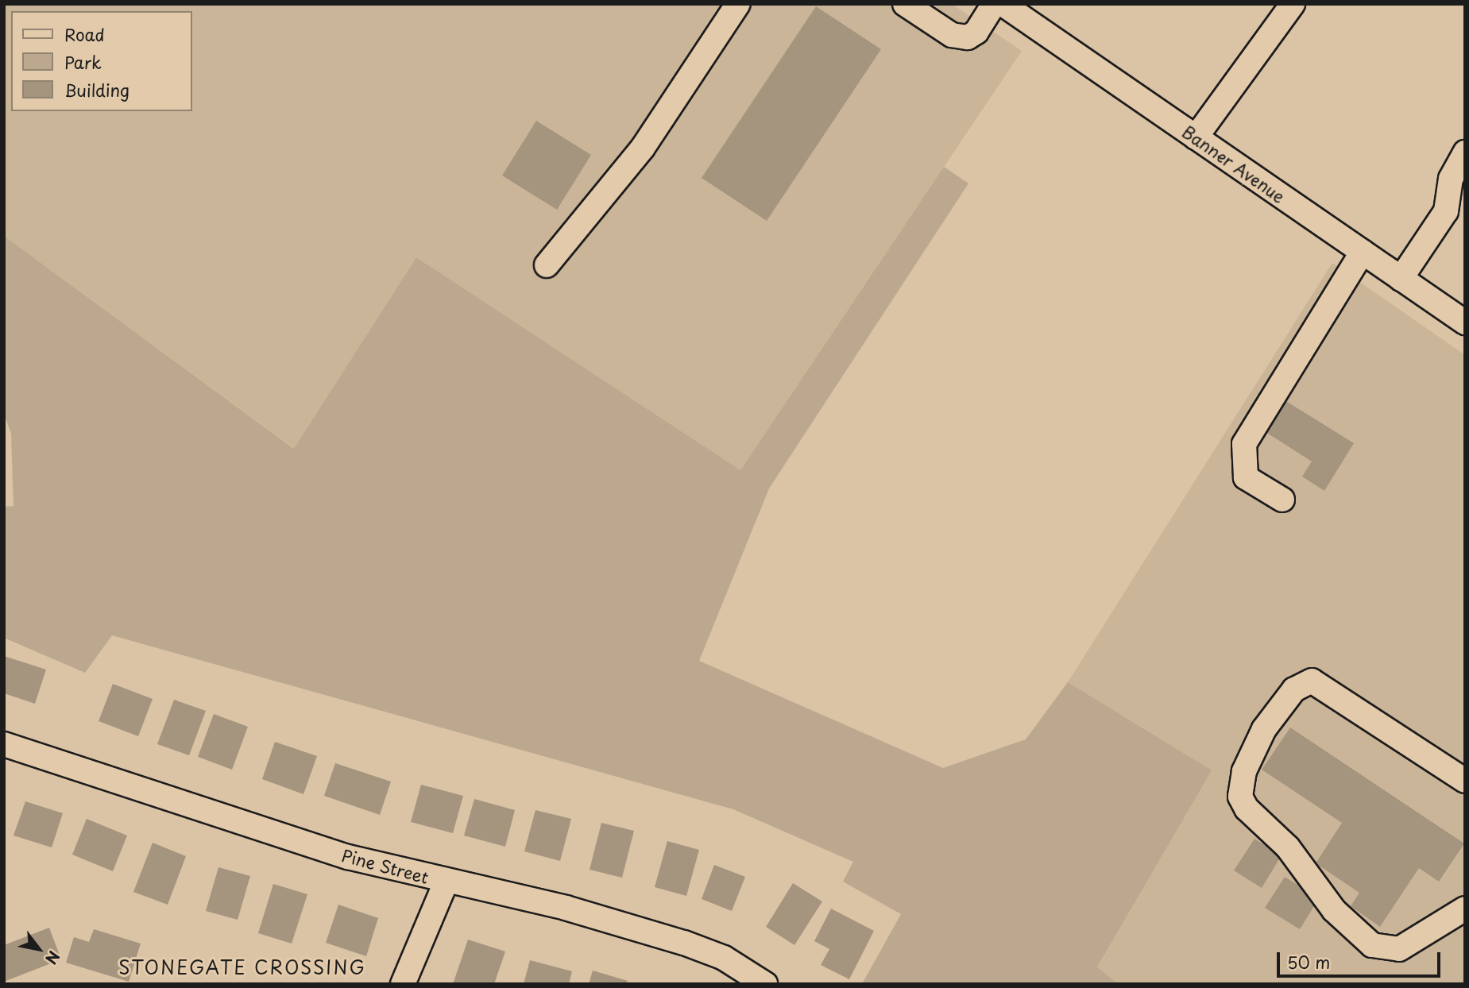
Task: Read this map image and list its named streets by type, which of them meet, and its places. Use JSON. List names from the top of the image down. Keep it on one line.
{"streets":{"street":["Banner Avenue","Pine Street"]},"districts":["STONEGATE CROSSING"],"legend":["Road","Park","Building"],"scale_bar":"50 m","north":"bottom right"}
